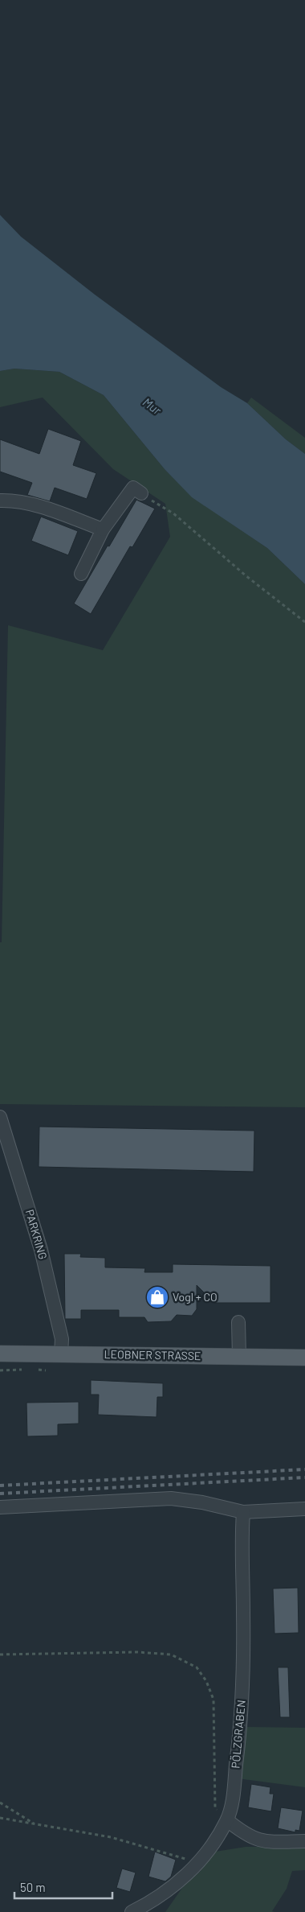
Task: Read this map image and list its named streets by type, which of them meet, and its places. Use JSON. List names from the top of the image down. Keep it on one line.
{"streets":{"main road":["LEOBNER STRASSE"],"street":["PARKRING","PÖLZGRABEN"]},"crossings":[["PARKRING","LEOBNER STRASSE"]],"water":["Mur"],"places":{"shop":["Vogl + CO"]},"scale_bar":"50 m"}
